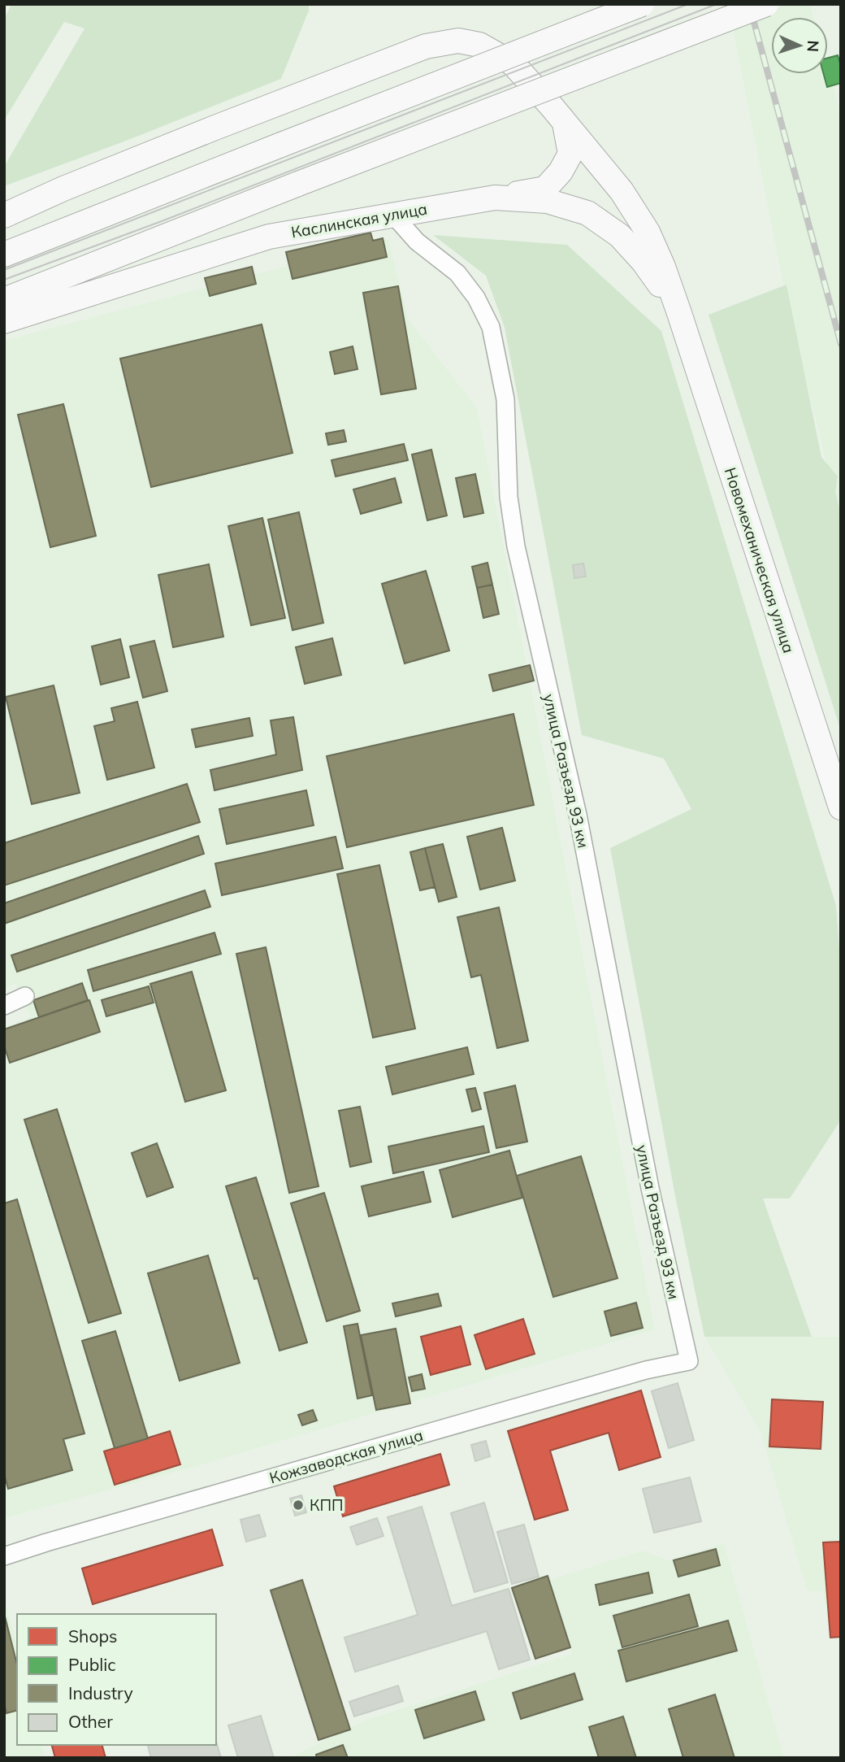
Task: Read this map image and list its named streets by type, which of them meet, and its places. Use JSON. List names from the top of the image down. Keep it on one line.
{"streets":{"main road":["Каслинская улица","Новомеханическая улица"],"street":["улица Разъезд 93 км","Кожзаводская улица"]},"crossings":[["Каслинская улица","Новомеханическая улица"],["Каслинская улица","улица Разъезд 93 км"],["улица Разъезд 93 км","Кожзаводская улица"]],"places":["КПП"],"legend":["Shops","Public","Industry","Other"],"north":"right"}
